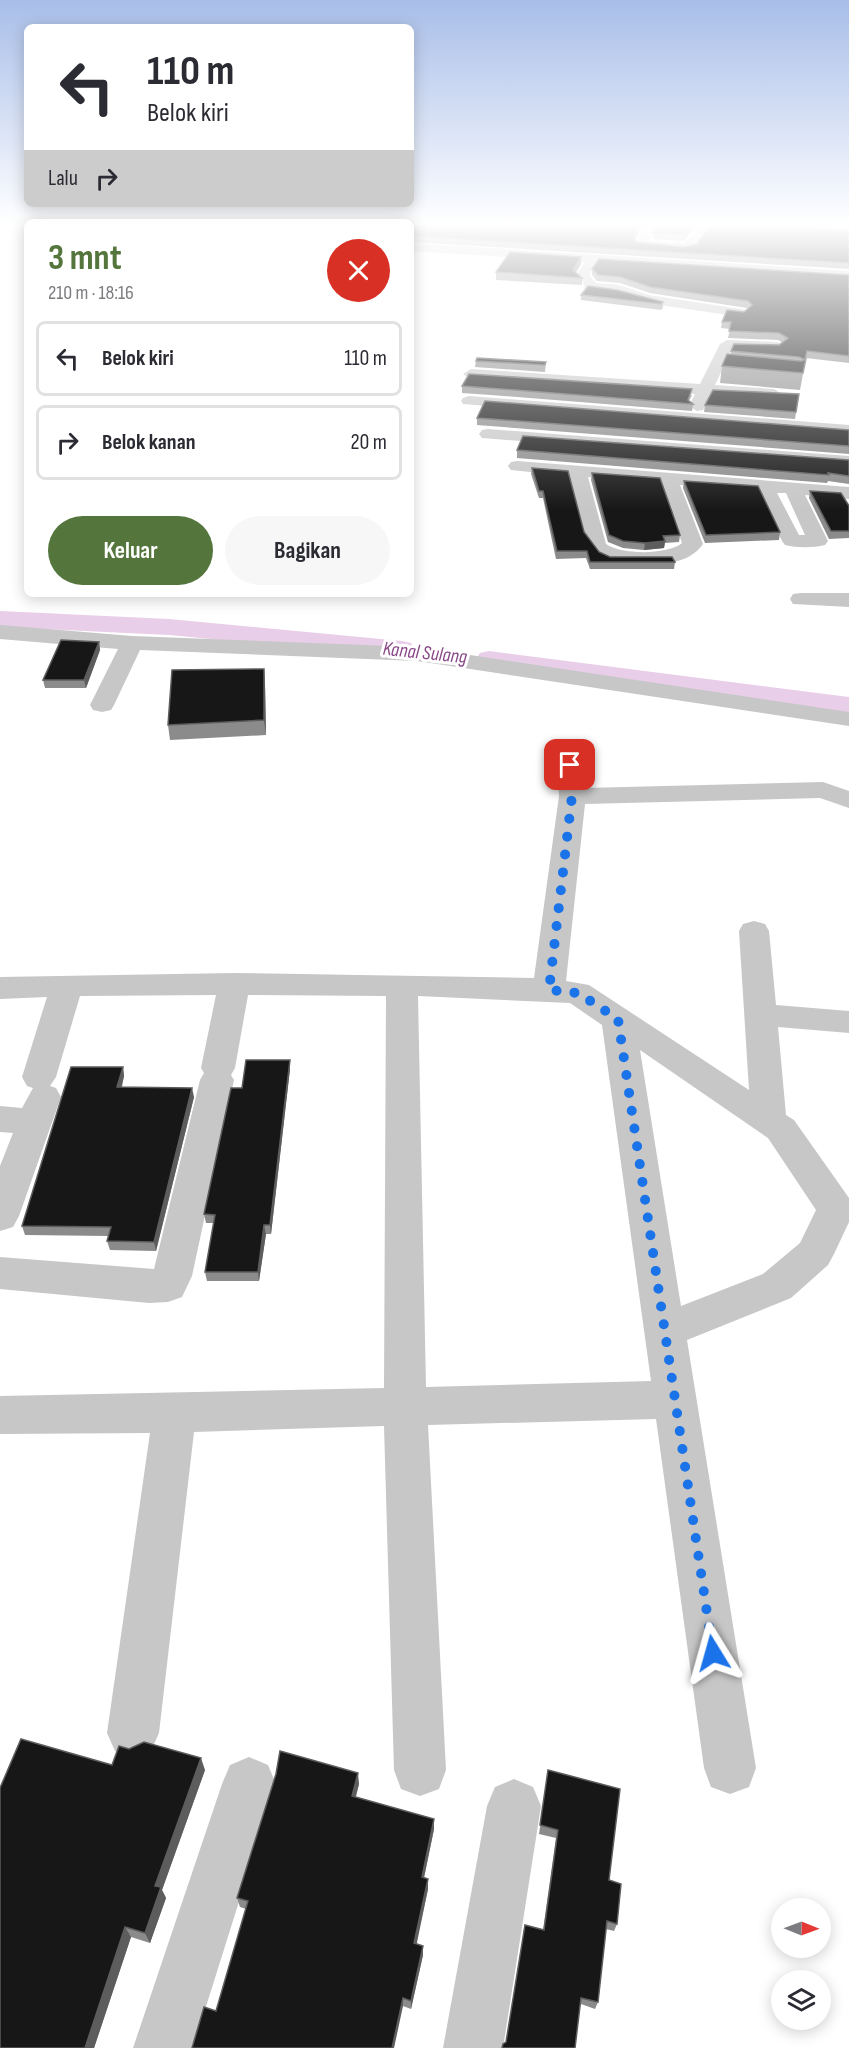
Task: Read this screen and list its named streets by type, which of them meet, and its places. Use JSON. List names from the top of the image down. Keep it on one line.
{"water":["Kanal Sulang"],"north":"right","page":{"turn":["110 m","Belok kiri"],"then":"Lalu","heading":["3 mnt","210 m · 18:16"],"list":[{"name":"Belok kiri","value":"110 m"},{"name":"Belok kanan","value":"20 m"}],"buttons":["Keluar","Bagikan"]}}
